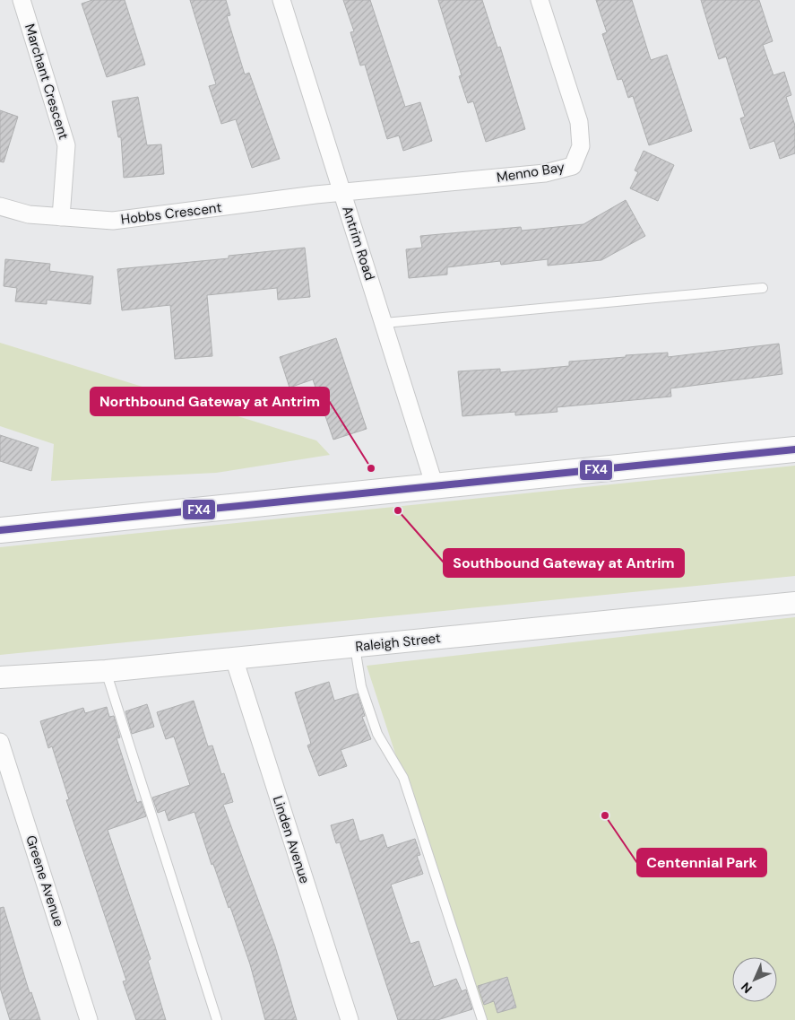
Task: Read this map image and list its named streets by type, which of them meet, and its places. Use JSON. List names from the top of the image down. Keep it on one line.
{"streets":{"street":["Marchant Crescent","Menno Bay","Hobbs Crescent","Antrim Road","Raleigh Street","Linden Avenue","Greene Avenue"]},"crossings":[["Marchant Crescent","Hobbs Crescent"],["Menno Bay","Hobbs Crescent"],["Menno Bay","Antrim Road"],["Hobbs Crescent","Antrim Road"],["Raleigh Street","Linden Avenue"]],"places":["Northbound Gateway at Antrim","Southbound Gateway at Antrim","Centennial Park"],"lines":["transit line FX4"],"north":"bottom left"}
